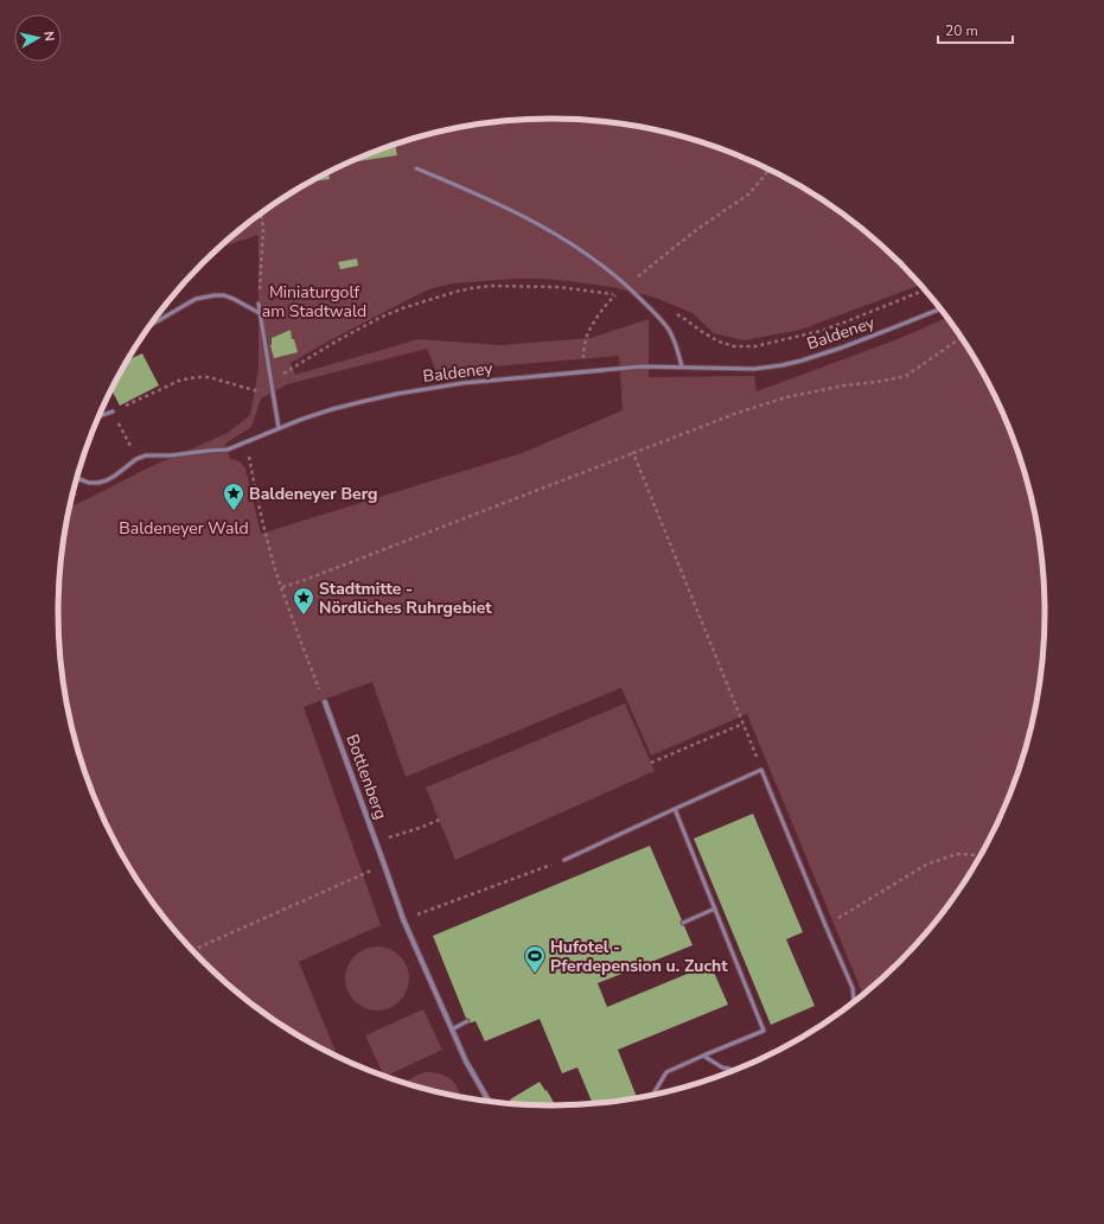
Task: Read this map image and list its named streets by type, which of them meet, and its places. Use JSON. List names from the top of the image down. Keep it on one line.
{"streets":{"street":["Bottlenberg"],"lane":["Baldeney"]},"parks":["Miniaturgolf am Stadtwald","Baldeneyer Wald"],"places":{"place":["Baldeneyer Berg","Stadtmitte - Nördliches Ruhrgebiet"],"sports":["Hufotel - Pferdepension u. Zucht"]},"scale_bar":"20 m","north":"right"}
